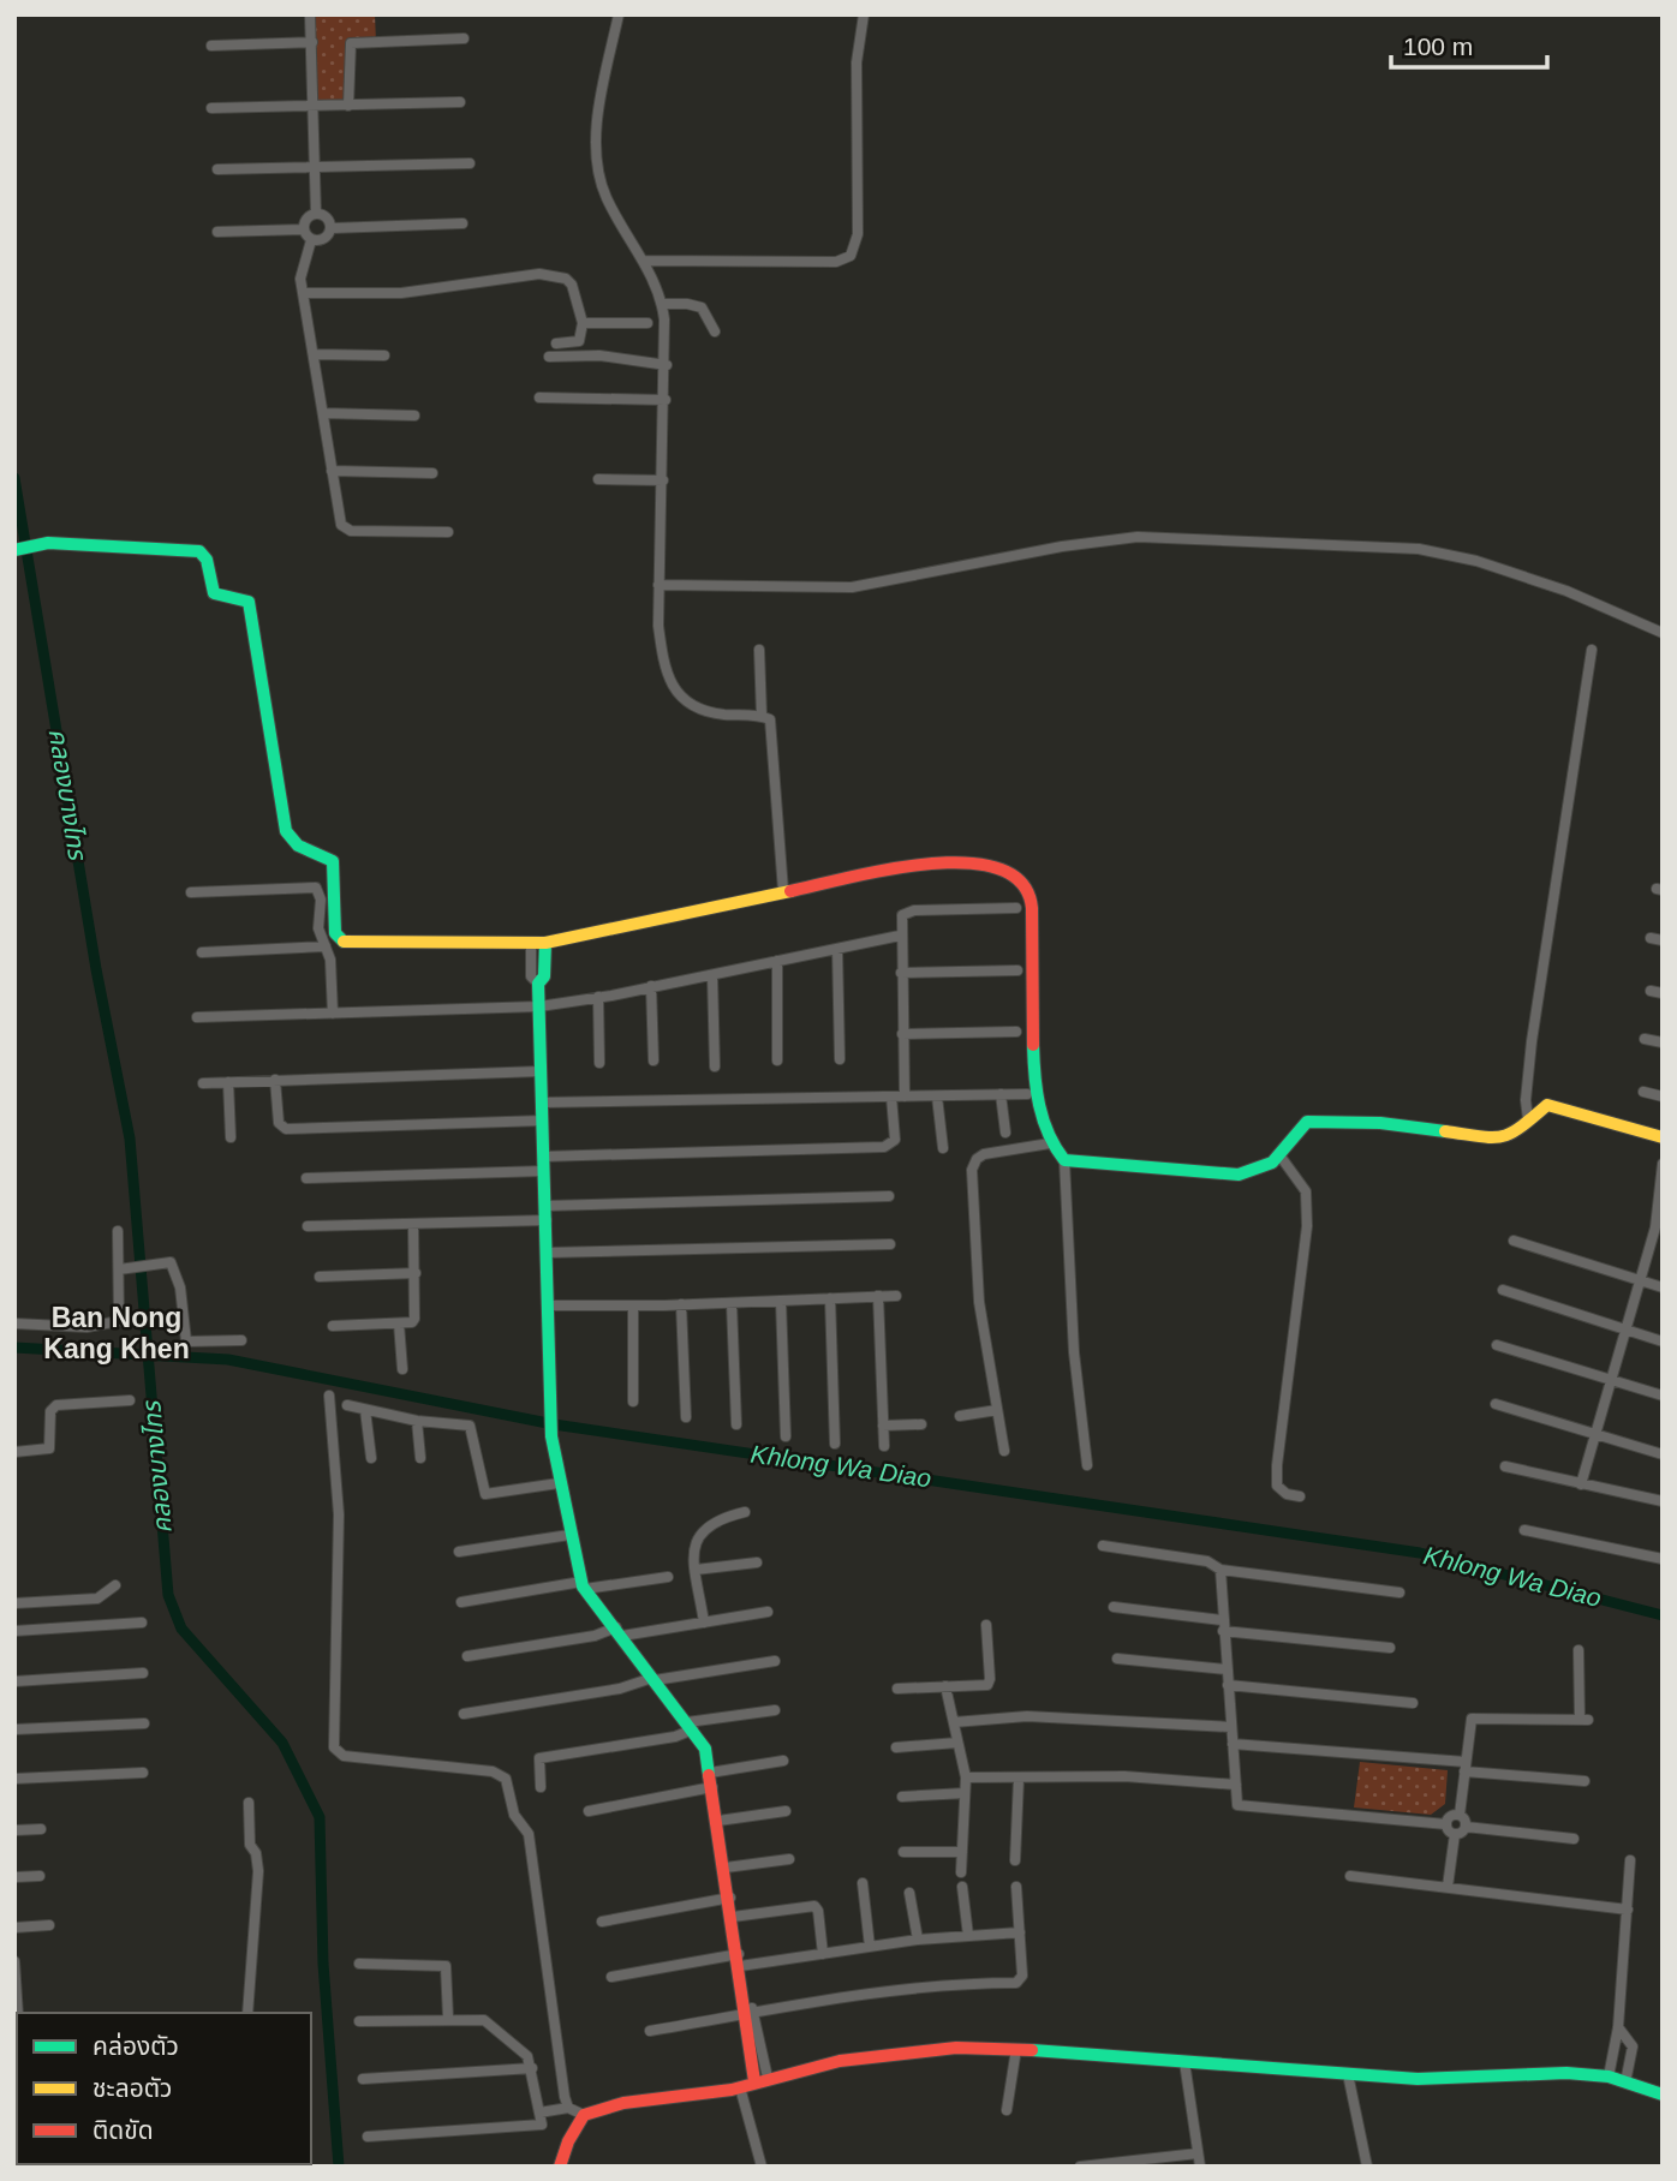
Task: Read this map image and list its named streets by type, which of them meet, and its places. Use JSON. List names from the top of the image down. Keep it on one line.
{"districts":["Ban Nong Kang Khen"],"water":["คลองบางไทร","Khlong Wa Diao"],"legend":["คล่องตัว","ชะลอตัว","ติดขัด"],"scale_bar":"100 m"}
